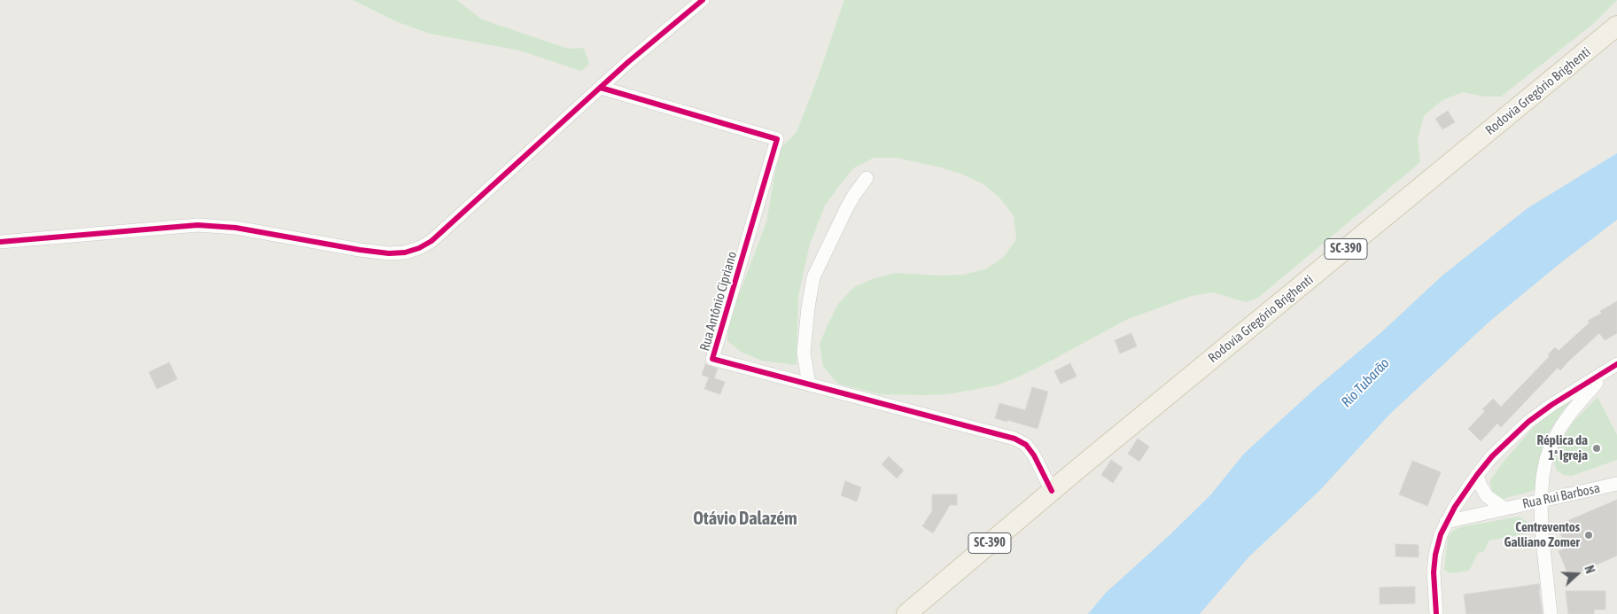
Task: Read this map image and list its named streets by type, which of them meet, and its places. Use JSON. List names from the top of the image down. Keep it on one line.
{"streets":{"main road":["Rodovia Gregório Brighenti","SC-390"],"street":["Rua Antônio Cipriano","Rua Rui Barbosa"]},"crossings":[["Rodovia Gregório Brighenti","Rua Antônio Cipriano"]],"districts":["Otávio Dalazém"],"water":["Rio Tubarão"],"places":["Réplica da 1ª Igreja","Centreventos Galliano Zomer"],"north":"right"}
